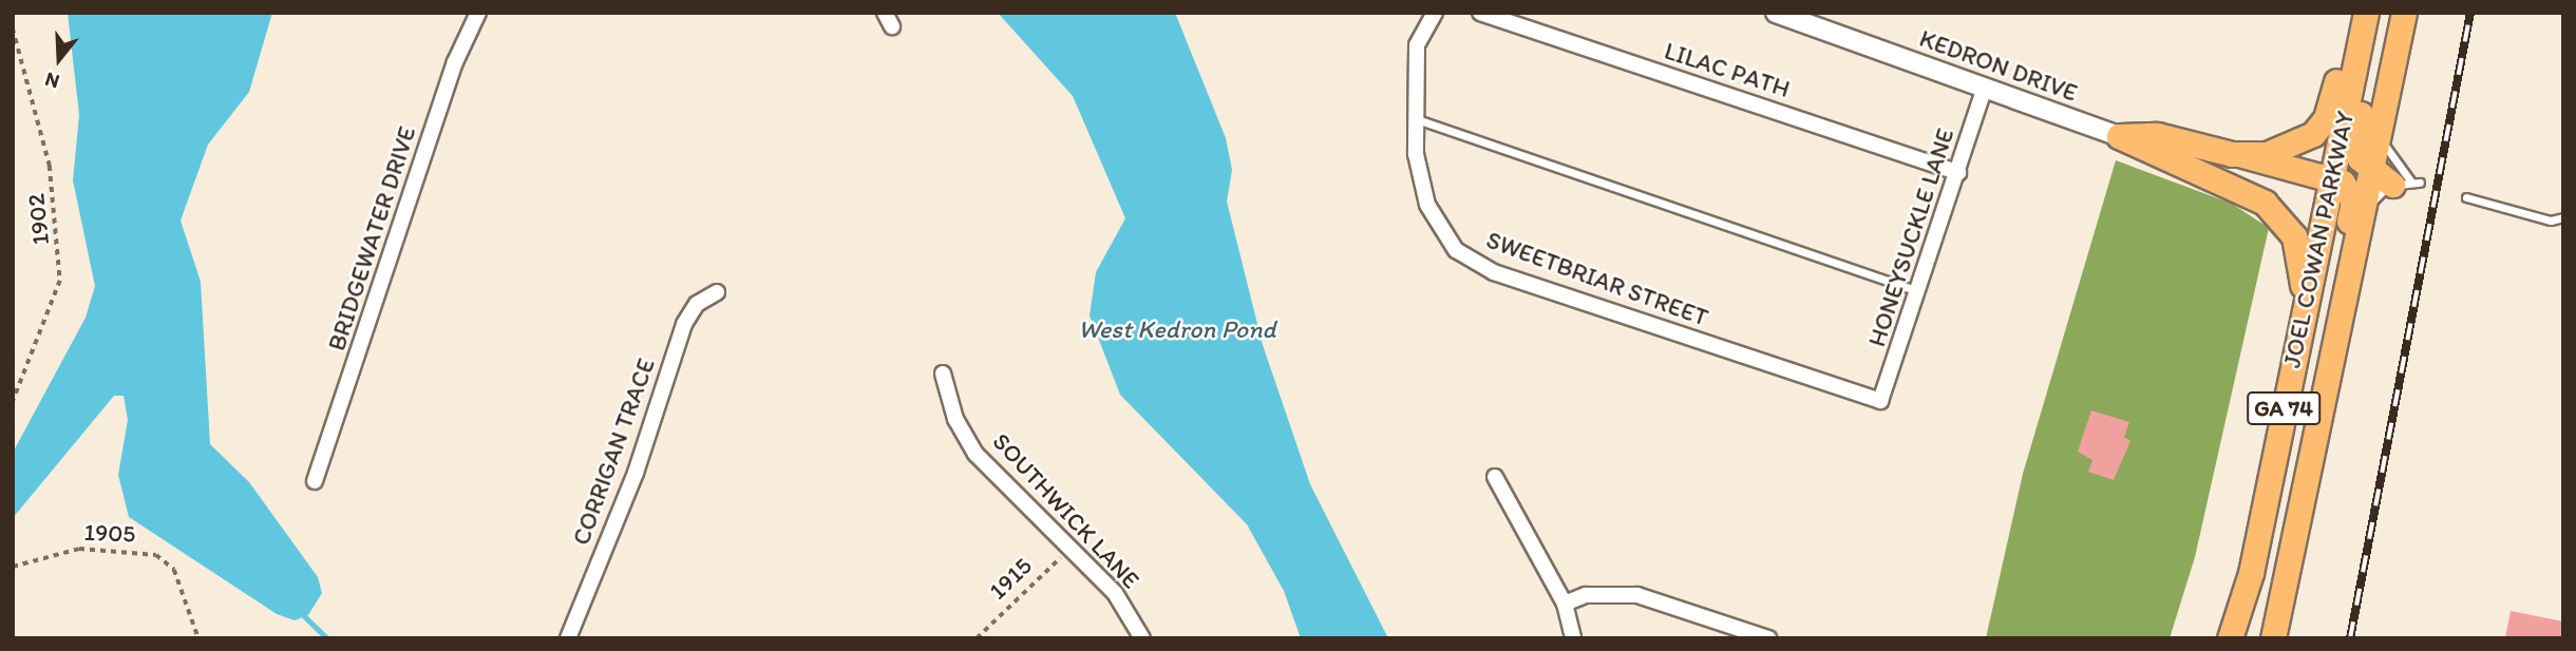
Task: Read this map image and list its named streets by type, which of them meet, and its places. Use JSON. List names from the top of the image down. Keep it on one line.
{"streets":{"main road":["JOEL COWAN PARKWAY","GA 74"],"street":["KEDRON DRIVE","LILAC PATH","HONEYSUCKLE LANE","BRIDGEWATER DRIVE","SWEETBRIAR STREET","CORRIGAN TRACE","SOUTHWICK LANE"],"path":["1902","1905","1915"]},"crossings":[["KEDRON DRIVE","HONEYSUCKLE LANE"],["LILAC PATH","HONEYSUCKLE LANE"],["HONEYSUCKLE LANE","SWEETBRIAR STREET"],["SOUTHWICK LANE","1915"]],"water":["West Kedron Pond"],"north":"bottom"}
